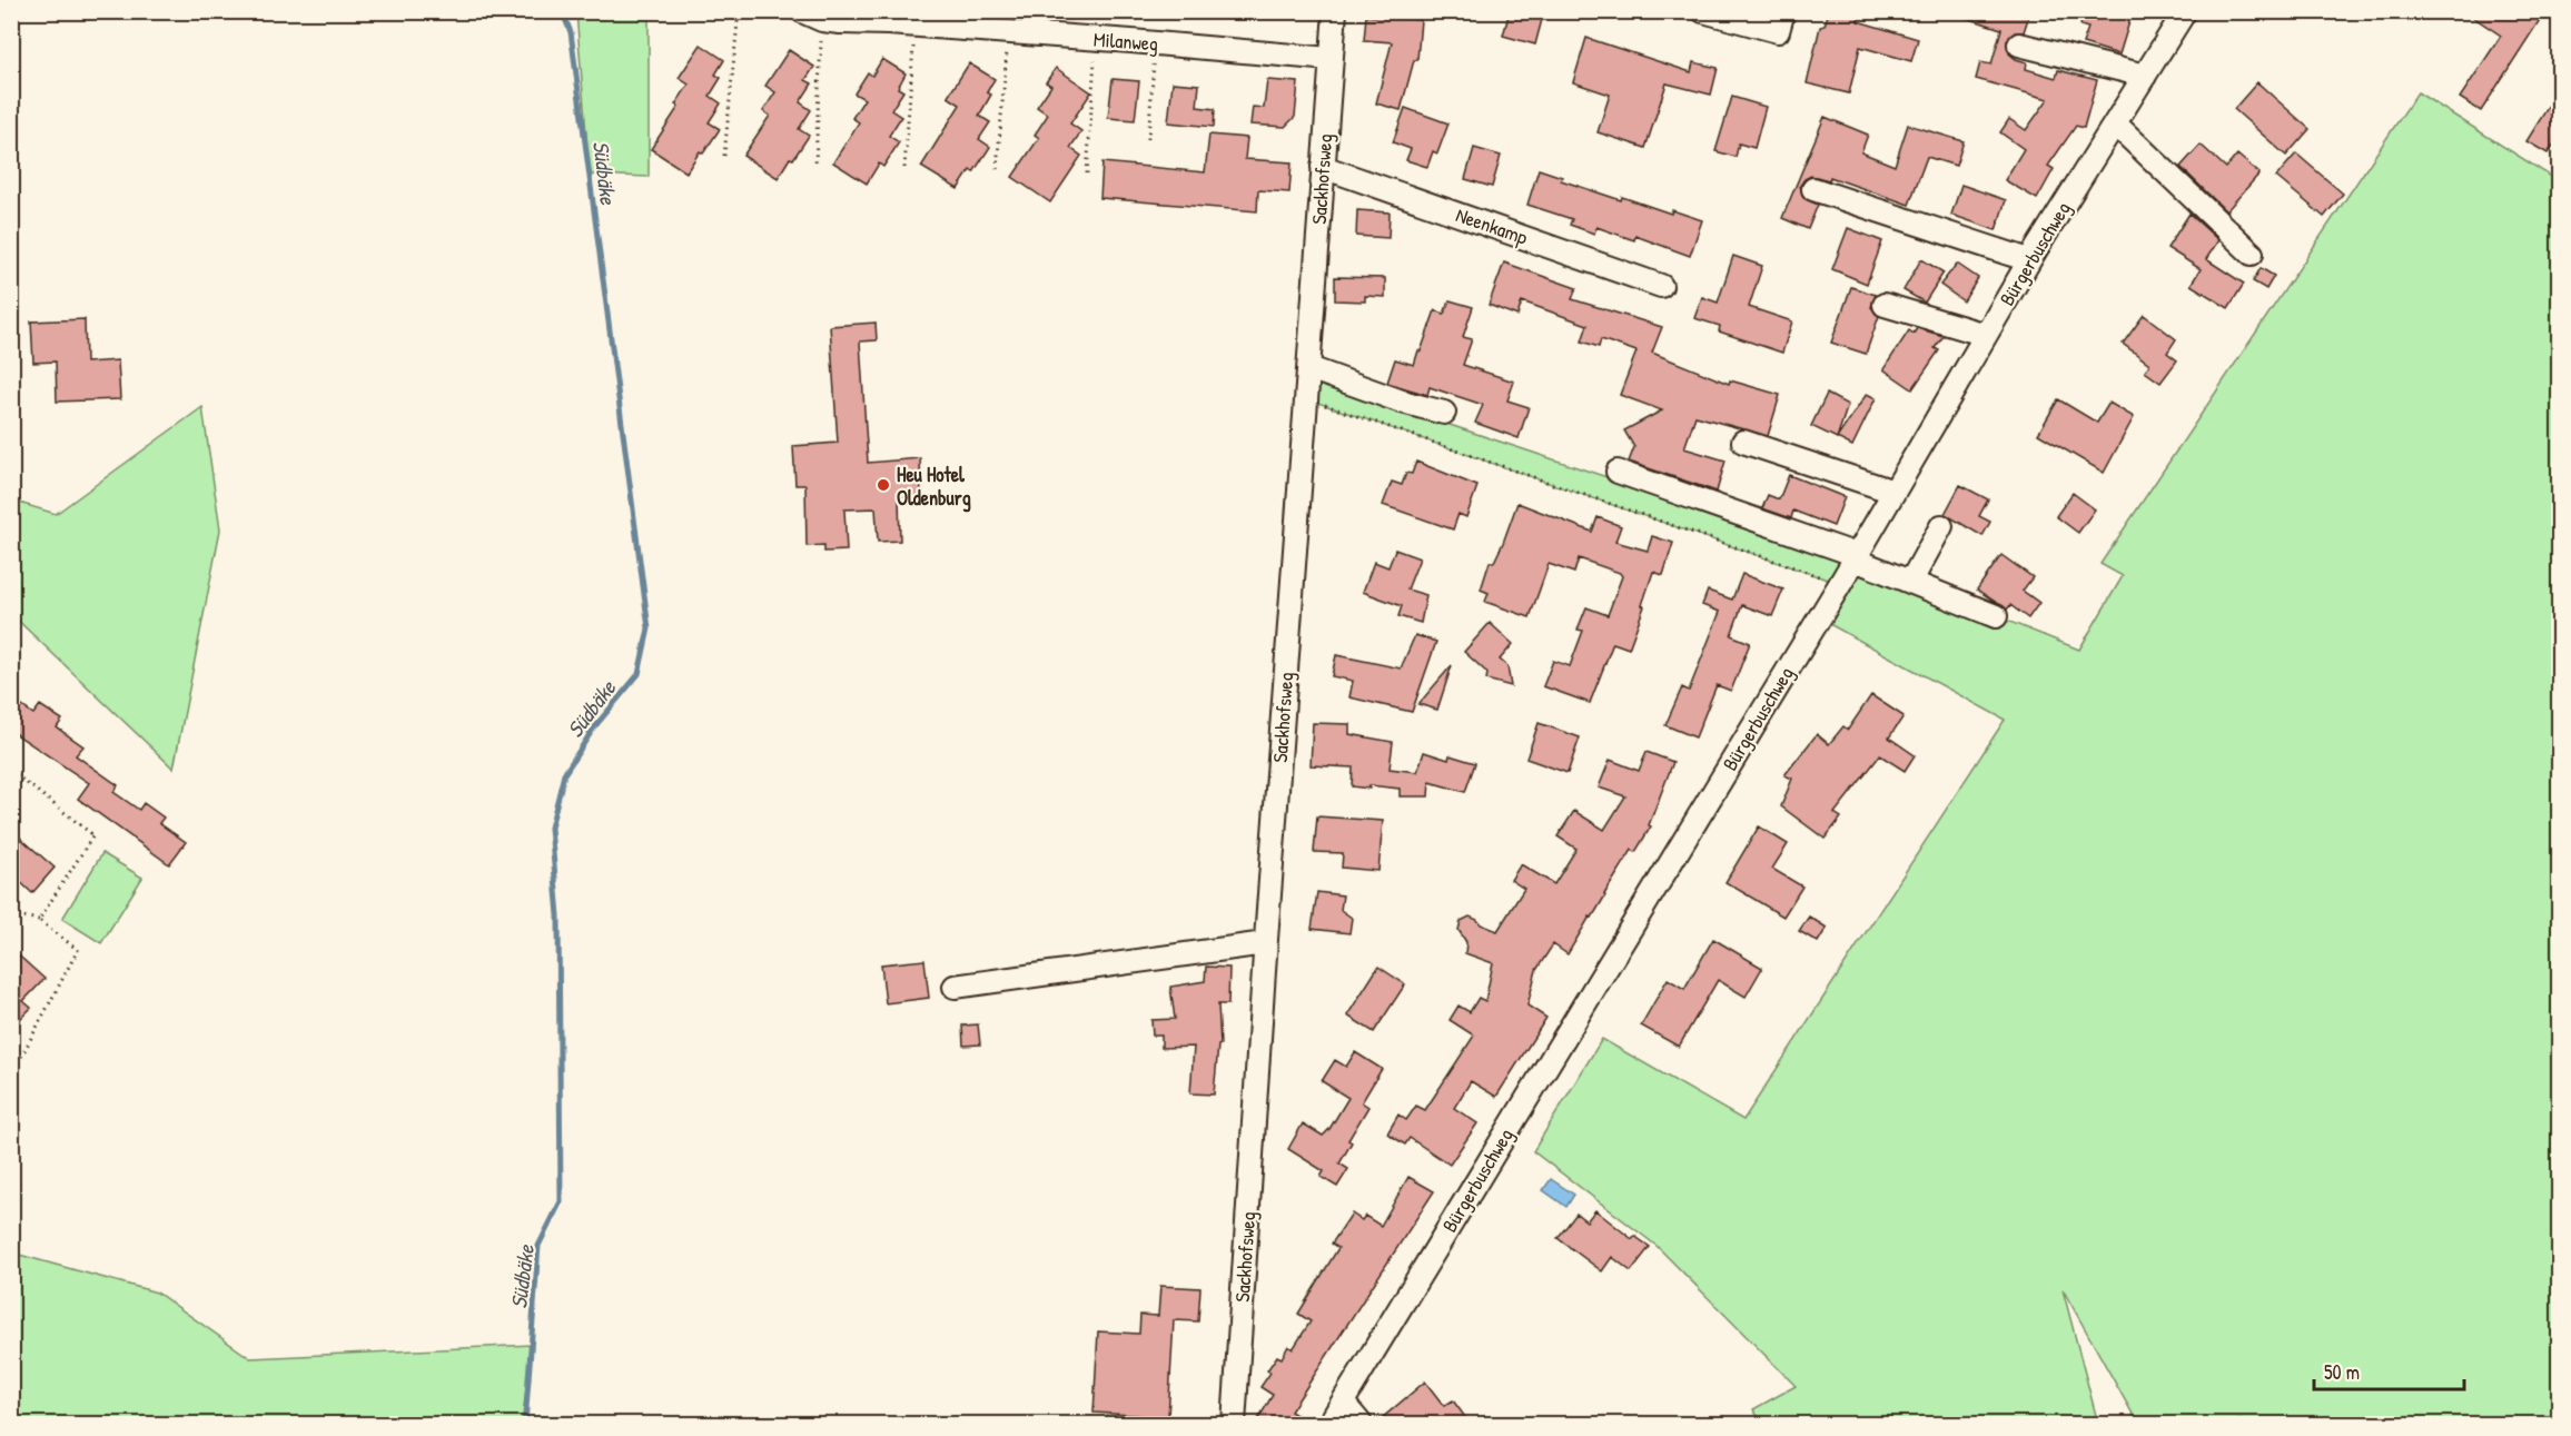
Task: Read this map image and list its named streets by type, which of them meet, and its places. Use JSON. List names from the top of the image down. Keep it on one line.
{"streets":{"street":["Milanweg","Sackhofsweg","Neenkamp","Bürgerbuschweg"]},"crossings":[["Milanweg","Sackhofsweg"],["Sackhofsweg","Neenkamp"]],"water":["Südbäke"],"places":["Heu Hotel Oldenburg"],"scale_bar":"50 m"}
